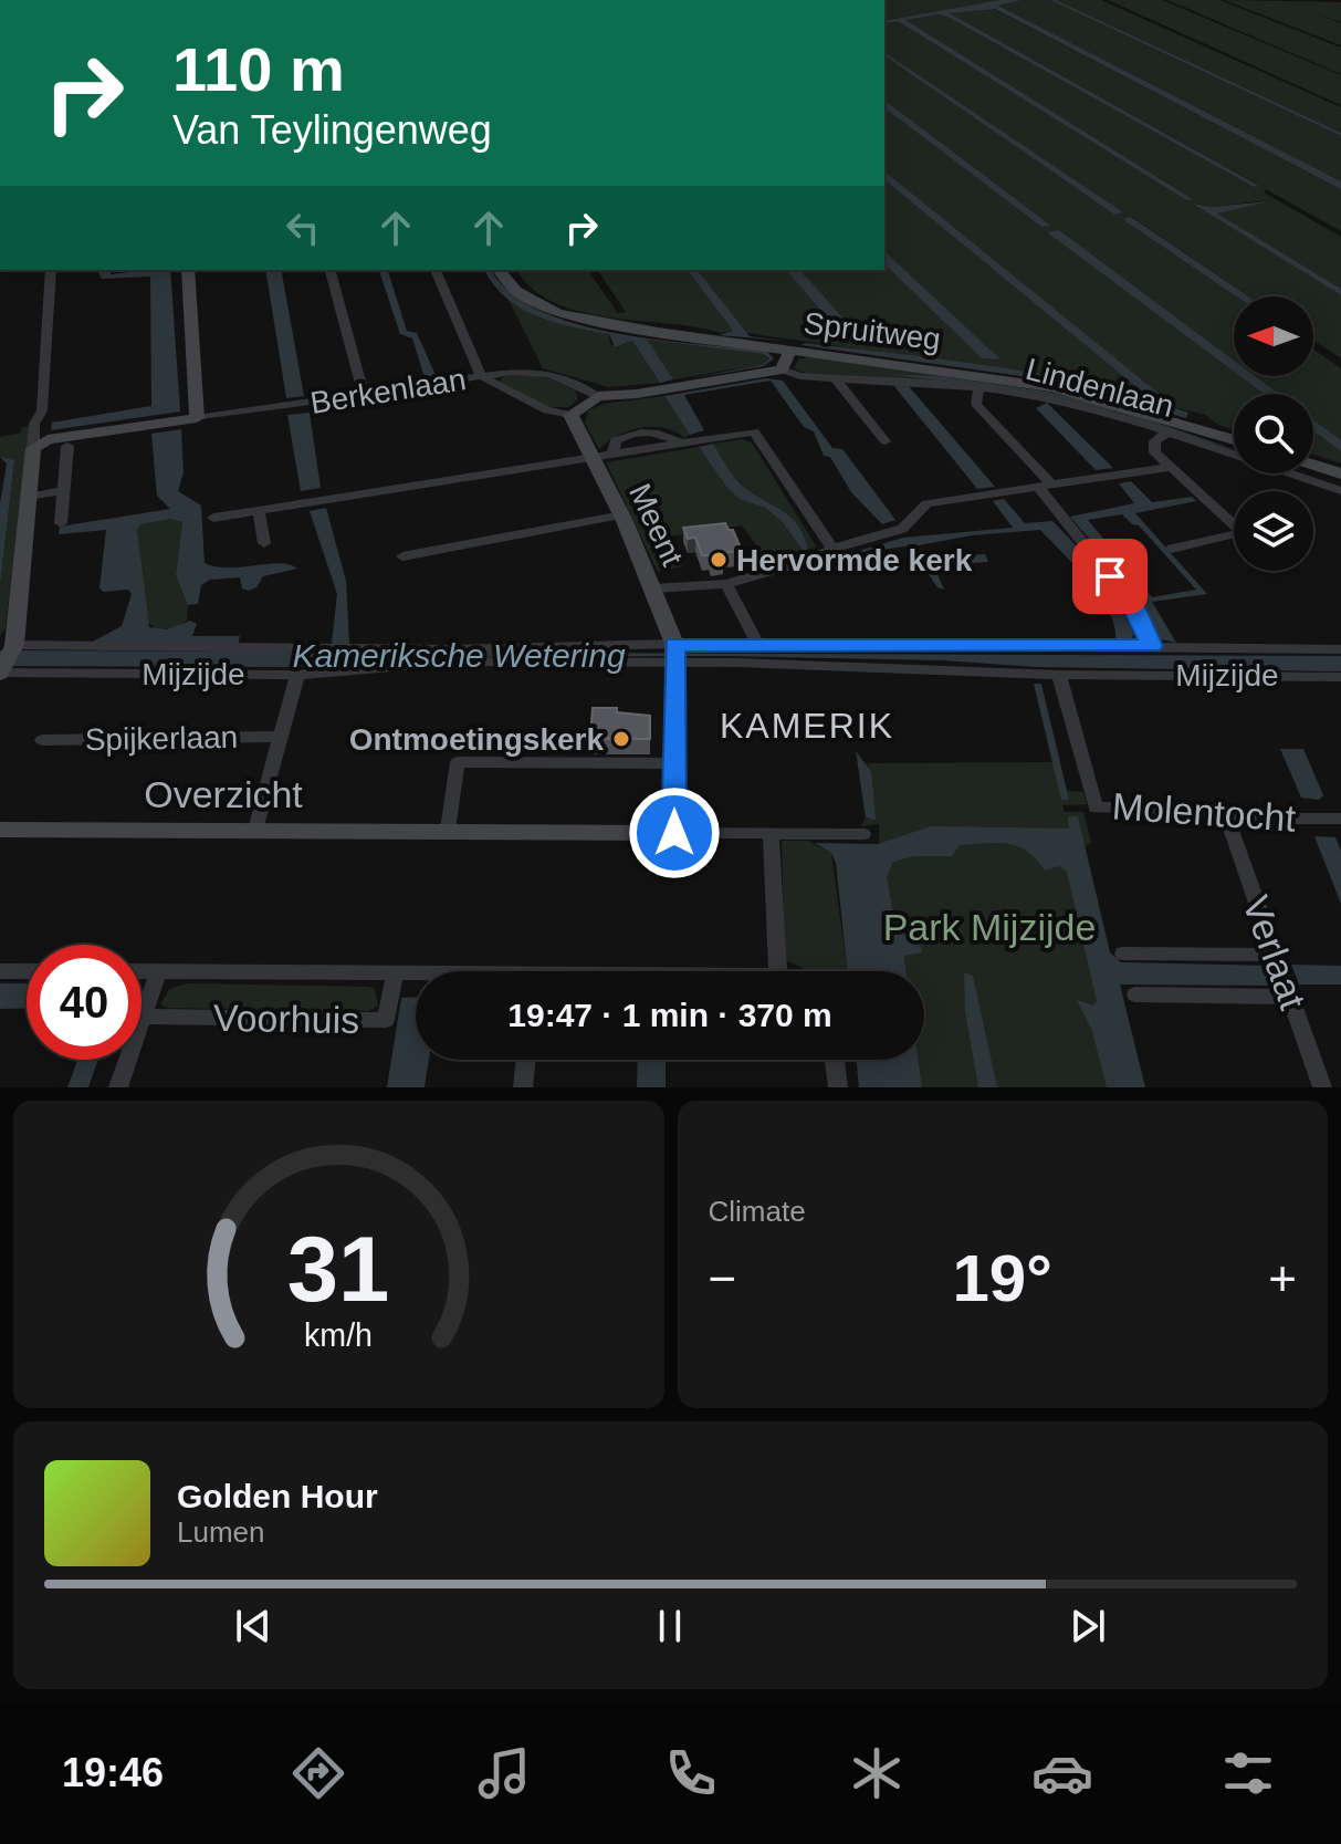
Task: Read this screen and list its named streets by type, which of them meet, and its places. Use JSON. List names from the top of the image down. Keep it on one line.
{"streets":{"street":["Spruitweg","Lindenlaan","Berkenlaan","Meent","Mijzijde","Spijkerlaan","Overzicht","Molentocht","Verlaat","Voorhuis"]},"crossings":[["Lindenlaan","Berkenlaan"],["Berkenlaan","Meent"],["Meent","Mijzijde"],["Meent","Overzicht"],["Mijzijde","Spijkerlaan"],["Mijzijde","Molentocht"],["Spijkerlaan","Overzicht"],["Molentocht","Verlaat"]],"districts":["KAMERIK"],"water":["Kameriksche Wetering"],"parks":["Park Mijzijde"],"places":["Hervormde kerk","Ontmoetingskerk"],"north":"left","page":{"turn":["110 m","Van Teylingenweg"],"limit":"40","trip":"19:47 · 1 min · 370 m","tile":"Climate","heat":["−","19°","+"],"song":["Golden Hour","Lumen"],"tabs":"19:46","gauge":["31","km/h"]}}
